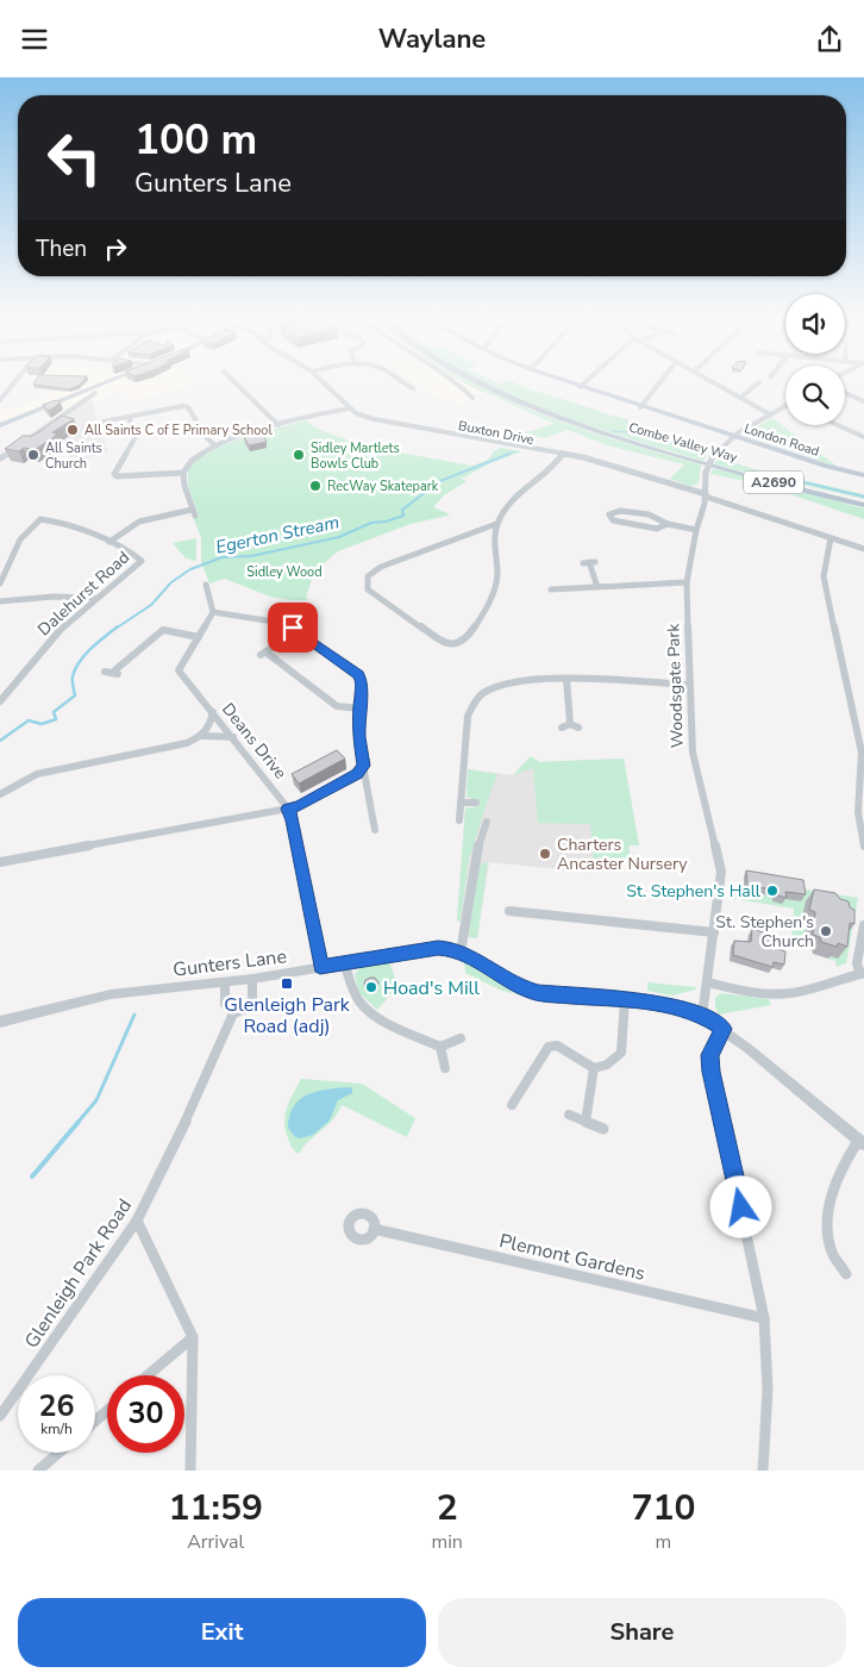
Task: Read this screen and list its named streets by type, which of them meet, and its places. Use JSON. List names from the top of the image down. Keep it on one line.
{"streets":{"main road":["London Road","Combe Valley Way","A2690"],"street":["Buxton Drive","Dalehurst Road","Woodsgate Park","Deans Drive","Gunters Lane","Plemont Gardens","Glenleigh Park Road"]},"crossings":[["Buxton Drive","Woodsgate Park"],["London Road","Woodsgate Park"],["Woodsgate Park","Gunters Lane"],["Deans Drive","Gunters Lane"],["Gunters Lane","Glenleigh Park Road"]],"water":["Egerton Stream"],"parks":["Sidley Wood"],"places":{"other":["All Saints C of E Primary School","All Saints Church","Sidley Martlets Bowls Club","RecWay Skatepark","Charters Ancaster Nursery","St. Stephen's Hall","St. Stephen's Church","Hoad's Mill"],"transit":["Glenleigh Park Road (adj)"]},"page":{"header":"Waylane","turn":["100 m","Gunters Lane"],"then":"Then","speed":"26 km/h","limit":"30","eta":["11:59","Arrival","2","min","710","m"],"buttons":["Exit","Share"]}}
